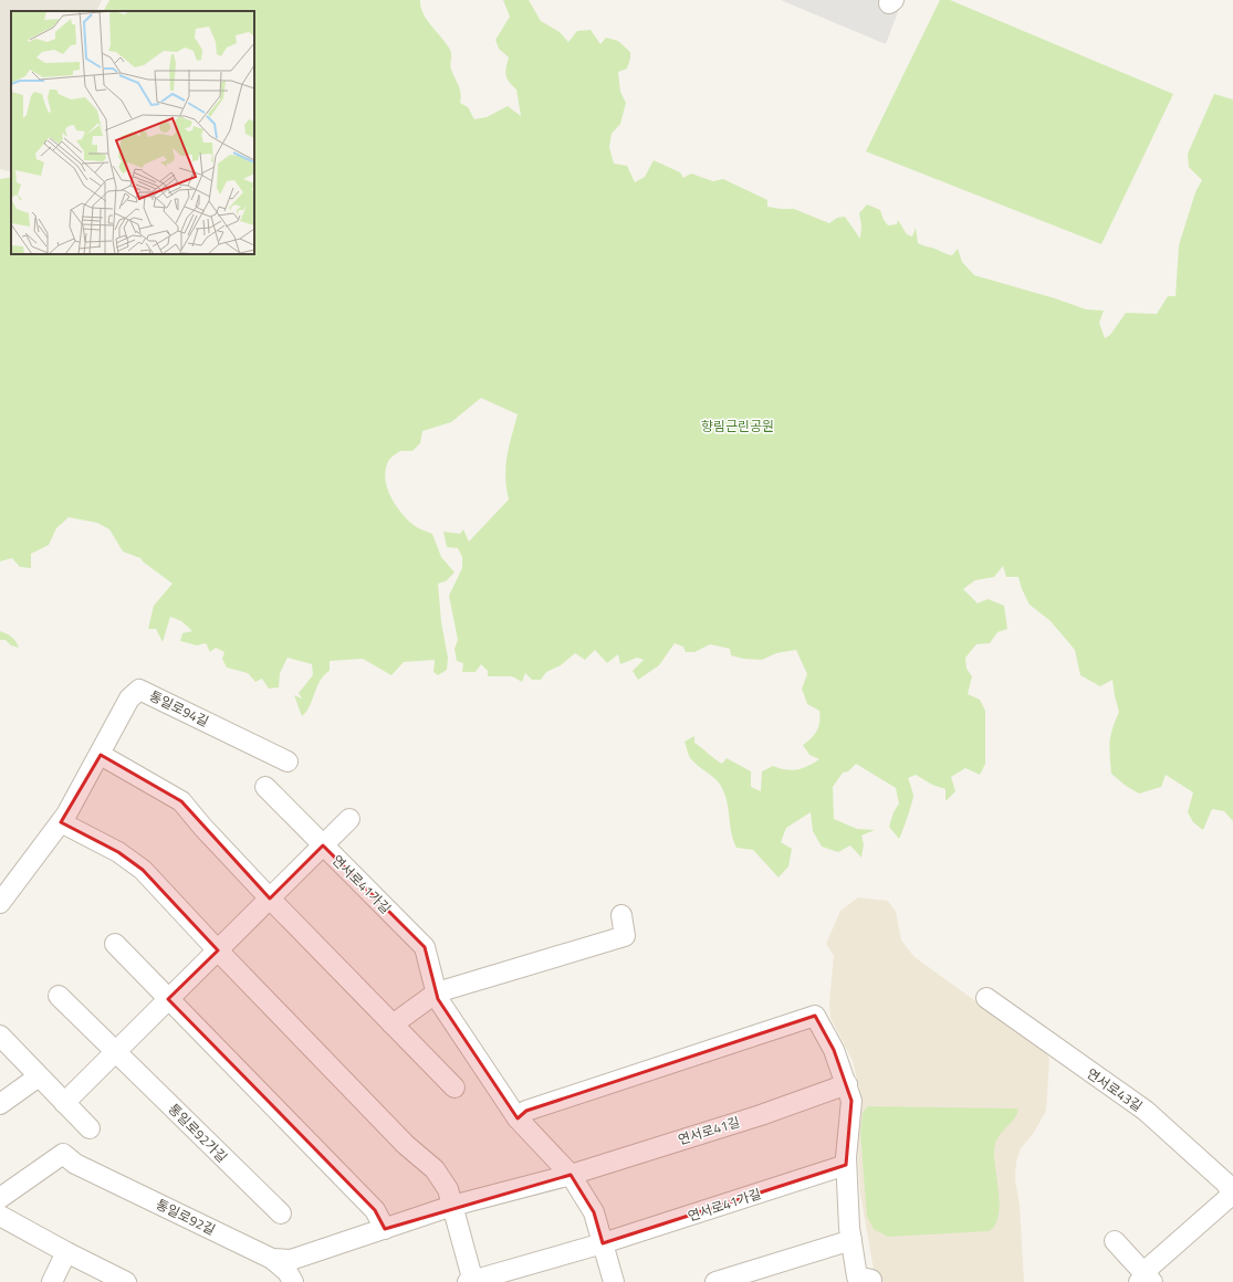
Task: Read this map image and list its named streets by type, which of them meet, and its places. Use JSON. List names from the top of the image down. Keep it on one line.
{"streets":{"street":["통일로94길","연서로41가길","연서로43길","연서로41길","통일로92가길","통일로92길"]},"crossings":[["연서로41가길","연서로41길"],["연서로41가길","통일로92길"],["연서로41길","통일로92길"]],"parks":["향림근린공원"]}
